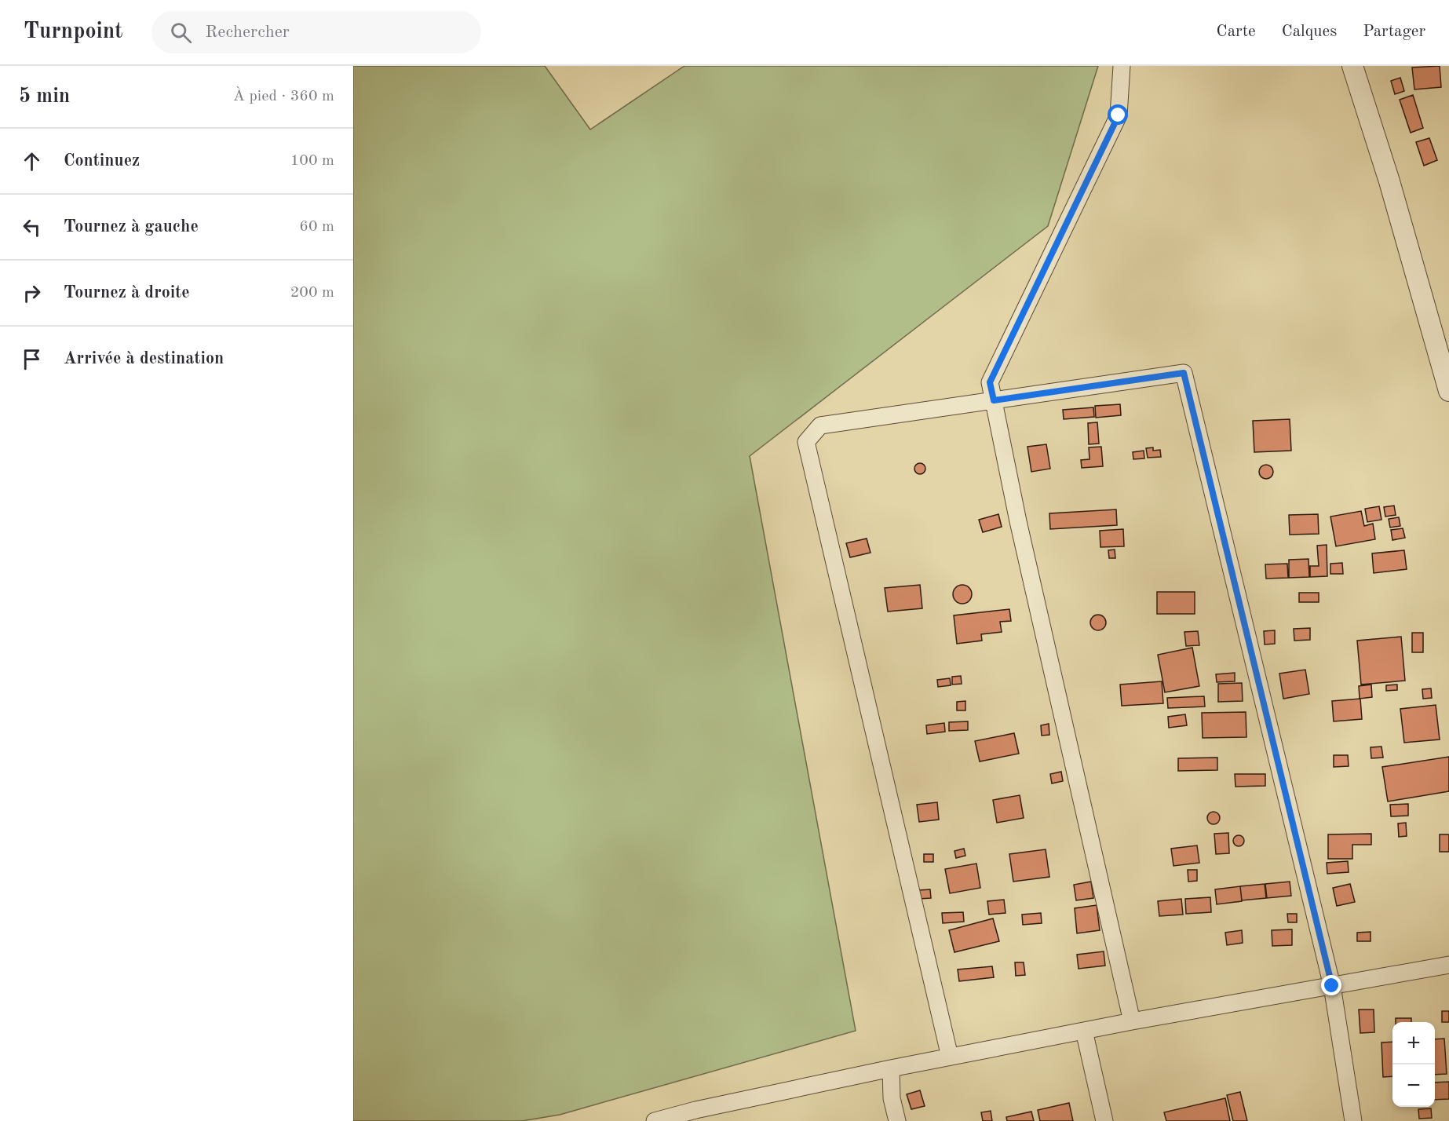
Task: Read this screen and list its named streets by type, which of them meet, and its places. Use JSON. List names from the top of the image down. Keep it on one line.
{"page":{"header":"Turnpoint","search":"Rechercher","nav":["Carte","Calques","Partager"],"heading":["5 min","À pied · 360 m"],"list":[["Continuez","100 m"],["Tournez à gauche","60 m"],["Tournez à droite","200 m"],"Arrivée à destination"],"map_buttons":["+","−"]}}
